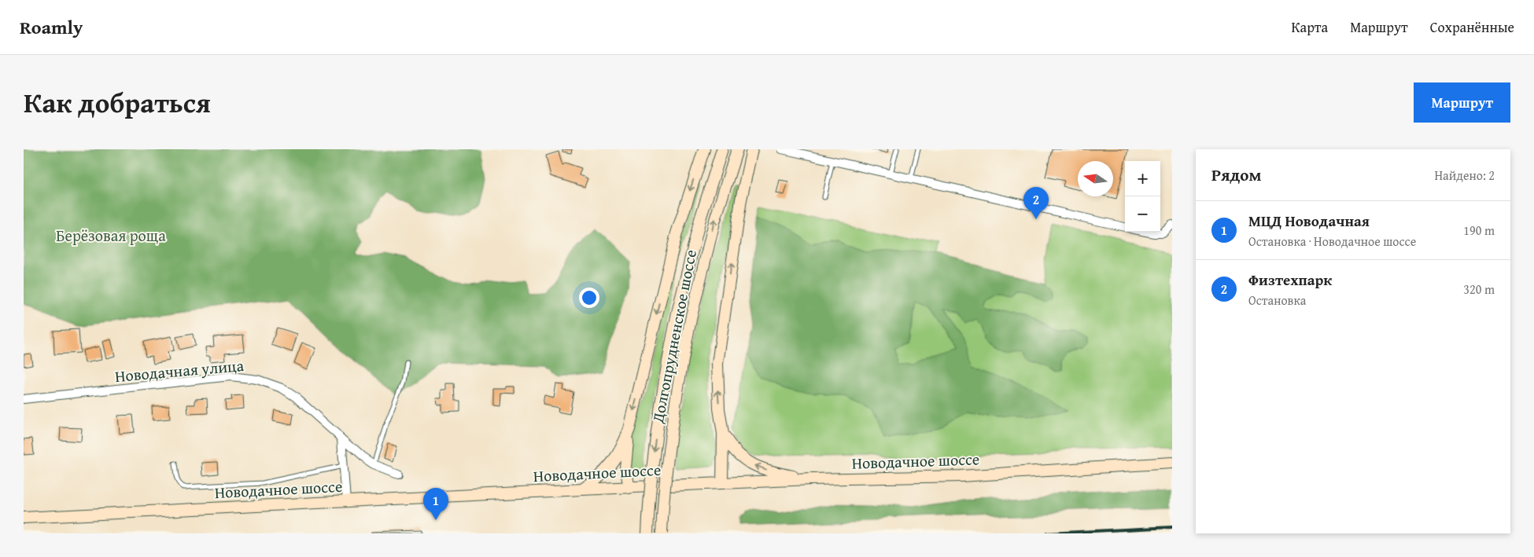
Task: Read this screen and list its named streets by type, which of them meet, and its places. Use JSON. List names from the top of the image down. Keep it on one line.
{"streets":{"street":["Долгопрудненское шоссе","Новодачная улица","Новодачное шоссе"]},"parks":["Берёзовая роща"],"north":"left","page":{"header":"Roamly","nav":["Карта","Маршрут","Сохранённые"],"title":"Как добраться","buttons":"Маршрут","heading":["Рядом","Найдено: 2"],"map_buttons":["+","−"],"pins":["2","1"],"list":[{"mark":"1","name":"МЦД Новодачная","note":"Остановка · Новодачное шоссе","value":"190 m"},{"mark":"2","name":"Физтехпарк","note":"Остановка","value":"320 m"}]}}
